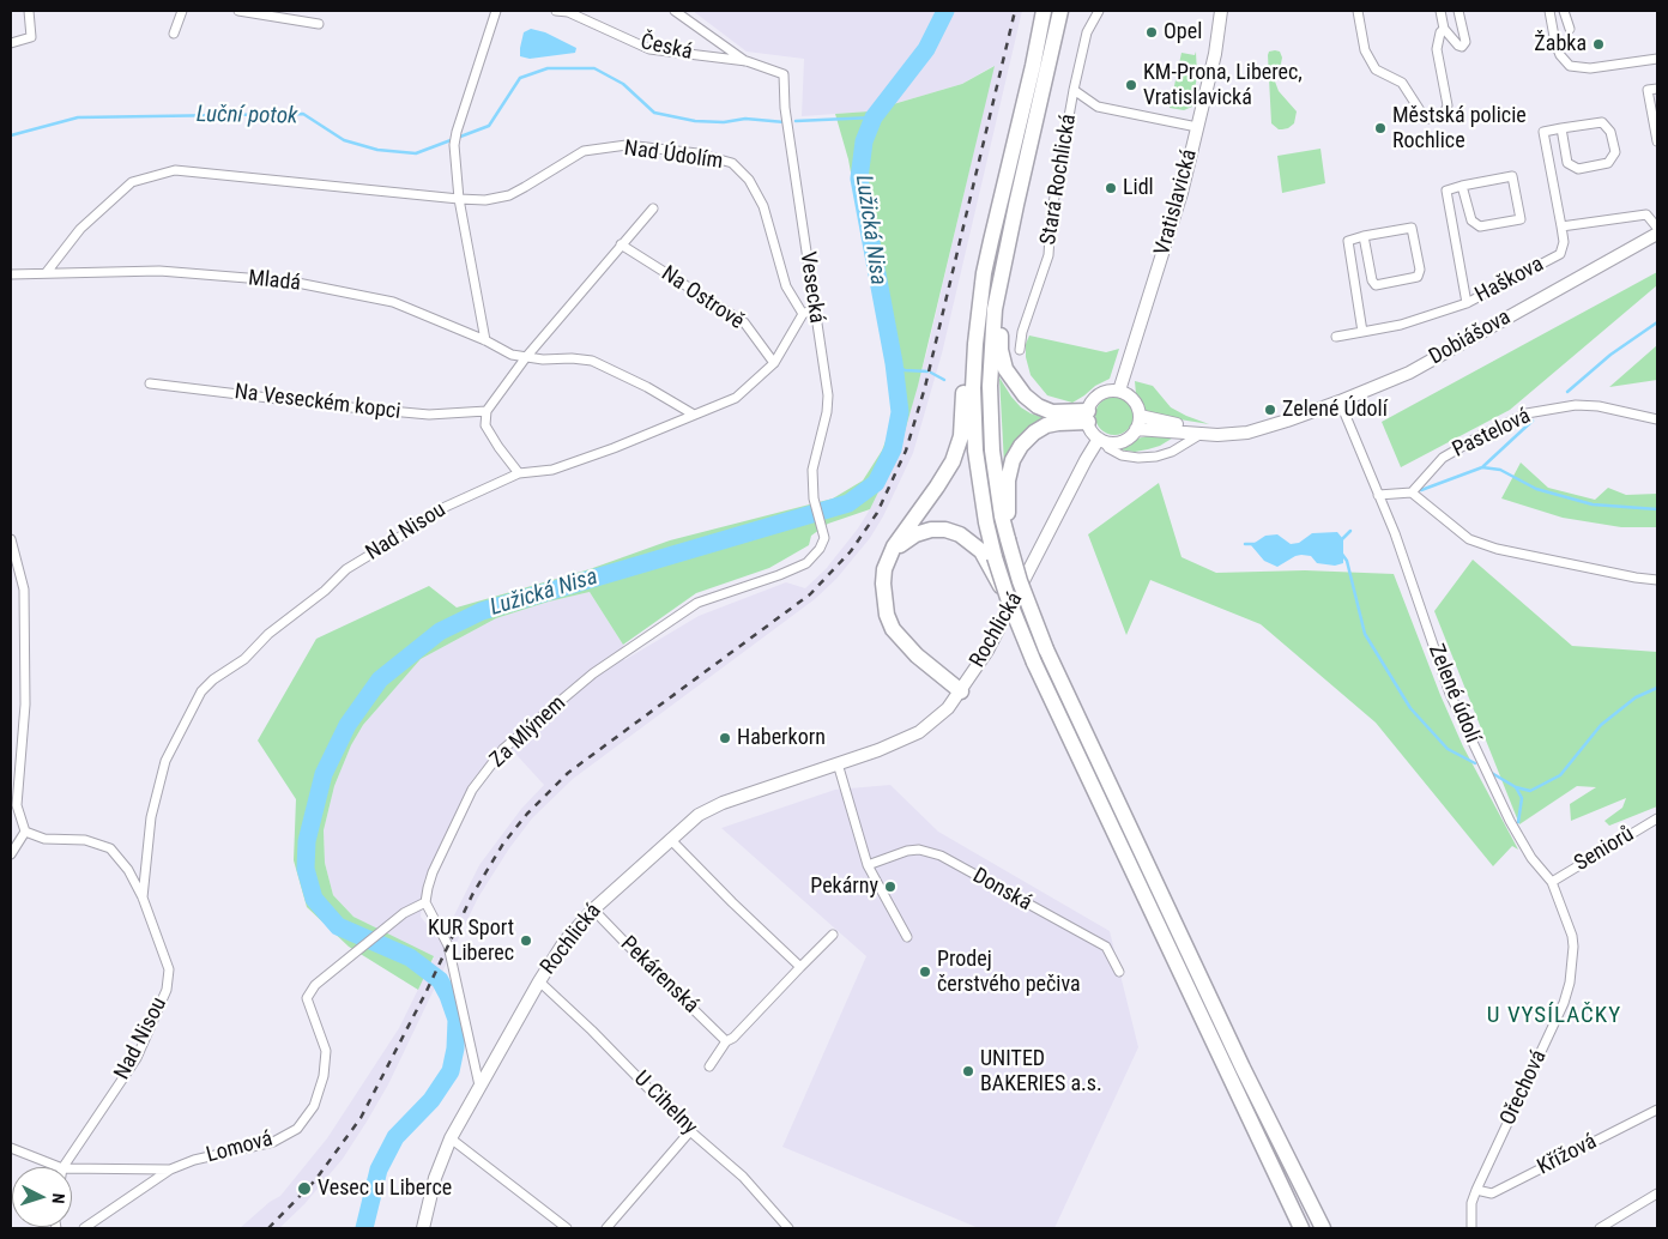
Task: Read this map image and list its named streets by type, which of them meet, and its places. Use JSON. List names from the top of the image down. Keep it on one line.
{"streets":{"street":["Česká","Nad Údolím","Stará Rochlická","Vratislavická","Haškova","Mladá","Vesecká","Na Ostrově","Dobiášova","Na Veseckém kopci","Pastelová","Nad Nisou","Rochlická","Zelené údolí","Za Mlýnem","Seniorů","Donská","Pekárenská","Ořechová","U Cihelny","Lomová","Křížová"]},"crossings":[["Česká","Vesecká"],["Nad Údolím","Mladá"],["Nad Údolím","Nad Nisou"],["Vratislavická","Dobiášova"],["Vratislavická","Rochlická"],["Vesecká","Za Mlýnem"],["Na Ostrově","Nad Nisou"],["Dobiášova","Rochlická"],["Dobiášova","Zelené údolí"],["Rochlická","Pekárenská"],["Rochlická","U Cihelny"],["Zelené údolí","Seniorů"],["Zelené údolí","Ořechová"],["Za Mlýnem","Lomová"],["Seniorů","Ořechová"],["Ořechová","Křížová"]],"districts":["U VYSÍLAČKY"],"water":["Luční potok","Lužická Nisa"],"places":["Opel","Žabka","KM-Prona, Liberec, Vratislavická","Městská policie Rochlice","Lidl","Zelené Údolí","Haberkorn","Pekárny","KUR Sport Liberec","Prodej čerstvého pečiva","UNITED BAKERIES a.s.","Vesec u Liberce"],"north":"right"}
